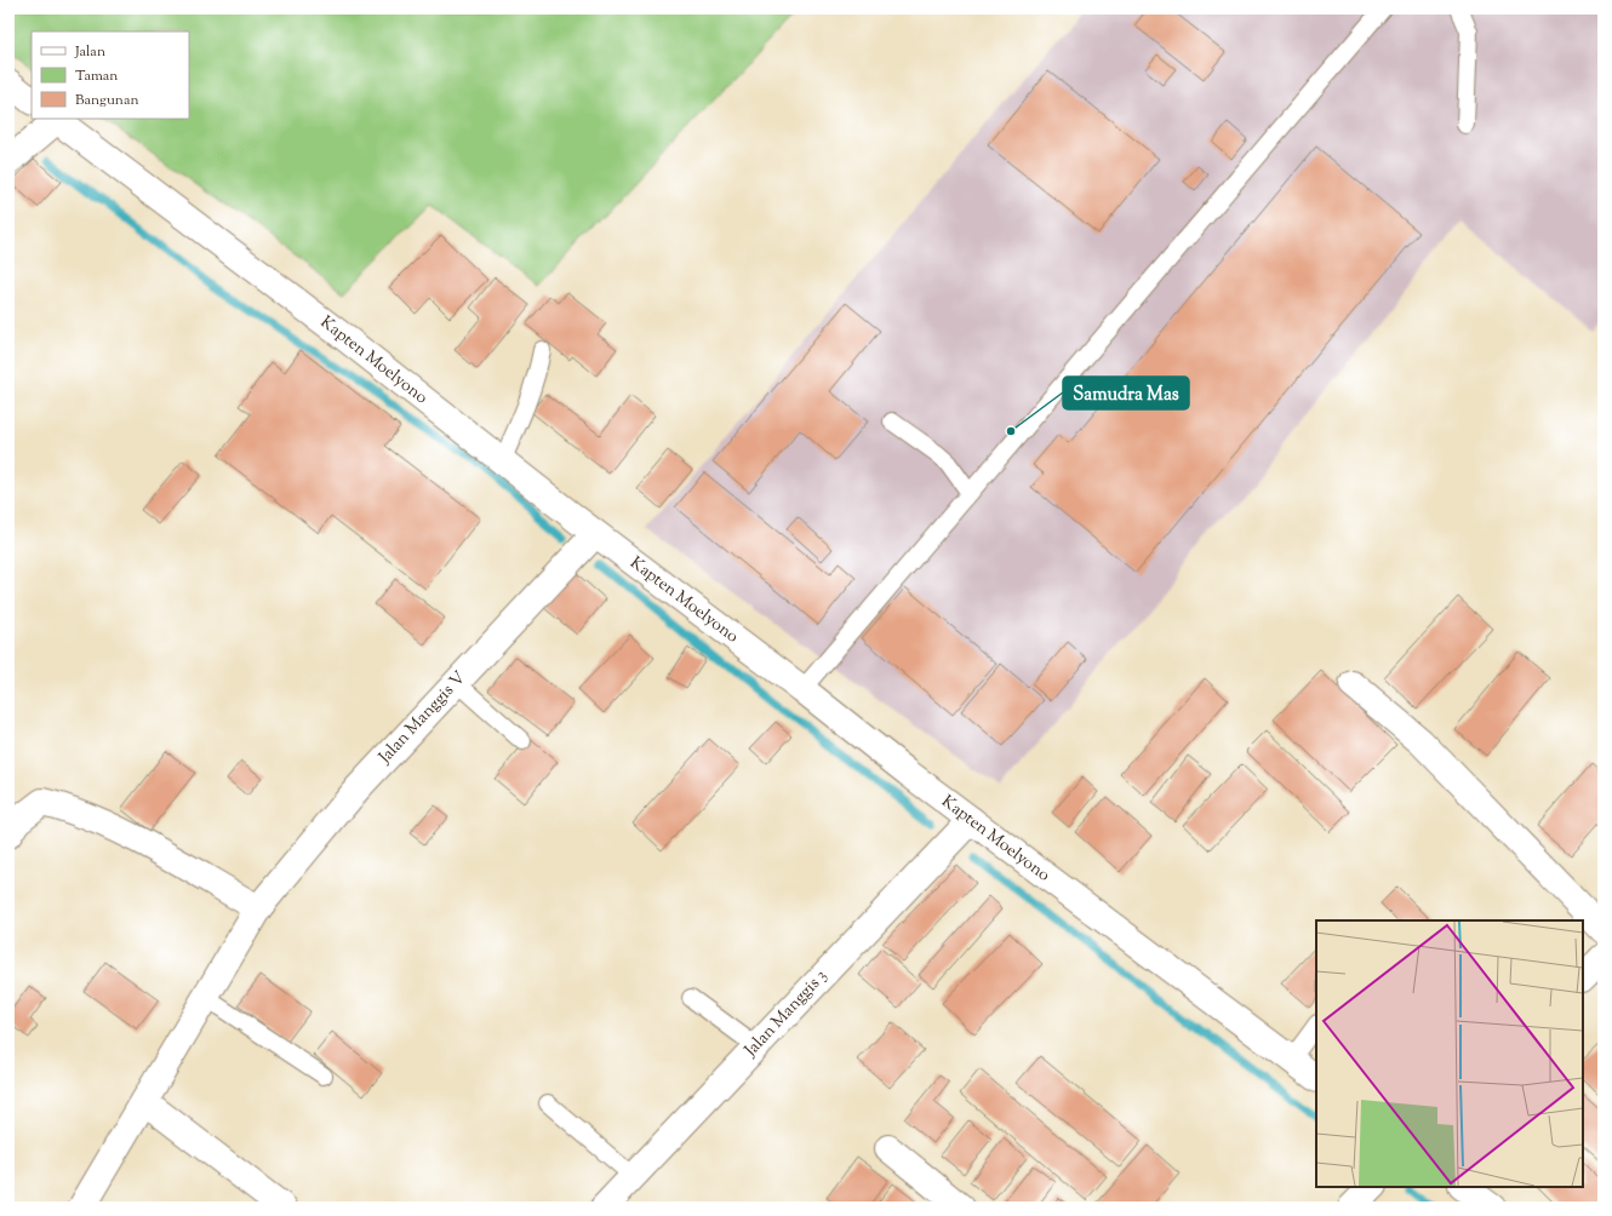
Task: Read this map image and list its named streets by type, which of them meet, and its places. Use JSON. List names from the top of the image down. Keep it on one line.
{"streets":{"street":["Kapten Moelyono","Jalan Manggis V","Jalan Manggis 3"]},"crossings":[["Kapten Moelyono","Jalan Manggis V"],["Kapten Moelyono","Jalan Manggis 3"]],"places":["Samudra Mas"],"legend":["Jalan","Taman","Bangunan"]}
